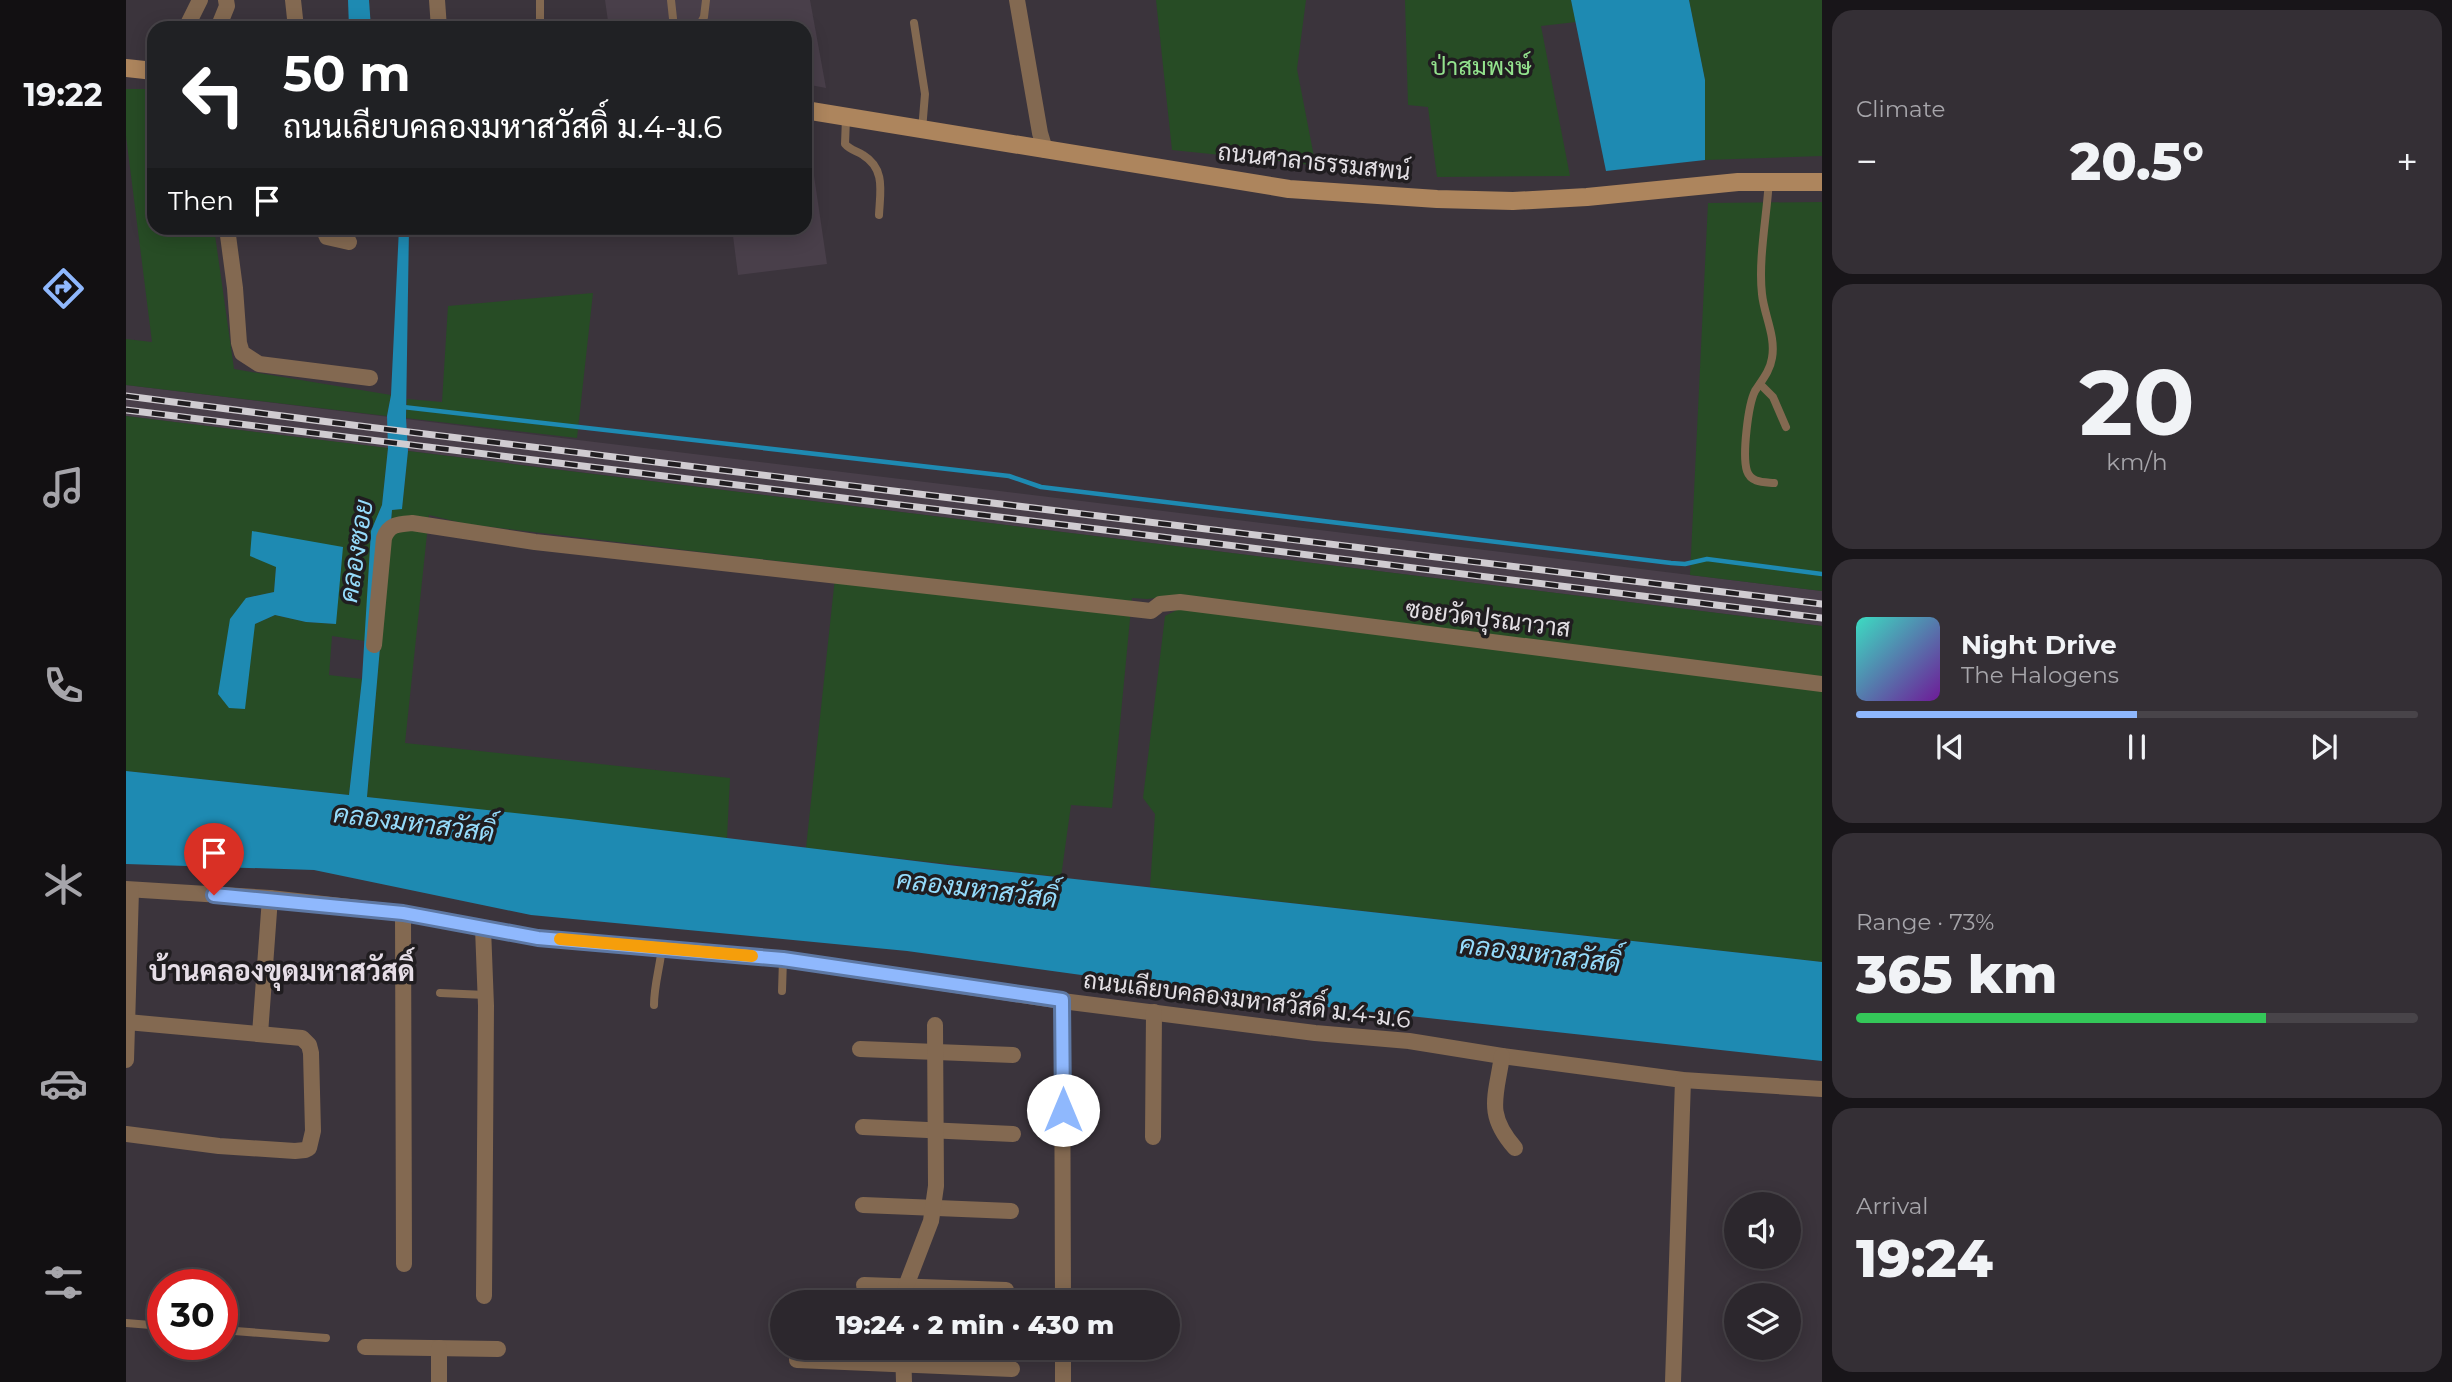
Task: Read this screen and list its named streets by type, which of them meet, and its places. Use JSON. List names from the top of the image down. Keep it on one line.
{"streets":{"street":["ถนนศาลาธรรมสพน์","ซอยวัดปุรณาวาส","ถนนเลียบคลองมหาสวัสดิ์ ม.4-ม.6"]},"districts":["บ้านคลองขุดมหาสวัสดิ์"],"water":["คลองซอย","คลองมหาสวัสดิ์"],"parks":["ป่าสมพงษ์"],"page":{"tabs":"19:22","tile":["Climate",["20","km/h"],["Range · 73%","365 km"],["Arrival","19:24"]],"turn":["50 m","ถนนเลียบคลองมหาสวัสดิ์ ม.4-ม.6"],"heat":["−","20.5°","+"],"then":"Then","song":["Night Drive","The Halogens"],"limit":"30","trip":"19:24 · 2 min · 430 m"}}
